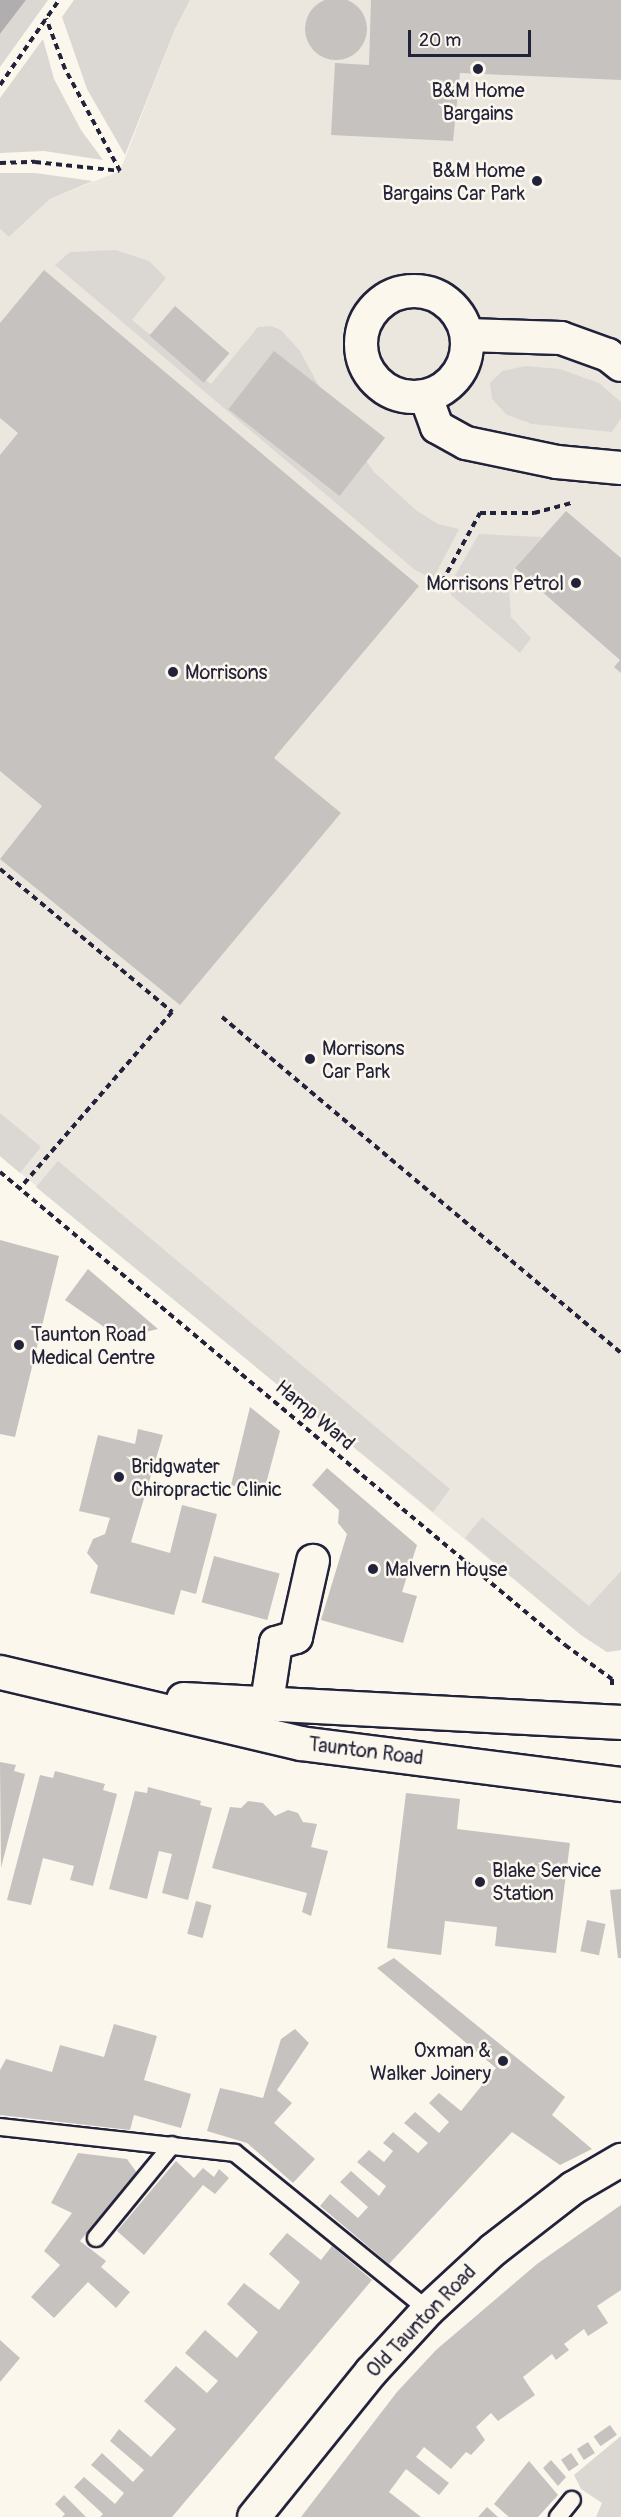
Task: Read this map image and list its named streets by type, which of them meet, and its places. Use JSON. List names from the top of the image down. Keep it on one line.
{"streets":{"main road":["Taunton Road"],"street":["Old Taunton Road"],"path":["Hamp Ward"]},"places":["B&M Home Bargains","B&M Home Bargains Car Park","Morrisons Petrol","Morrisons","Morrisons Car Park","Taunton Road Medical Centre","Bridgwater Chiropractic Clinic","Malvern House","Blake Service Station","Oxman & Walker Joinery"],"scale_bar":"20 m"}
